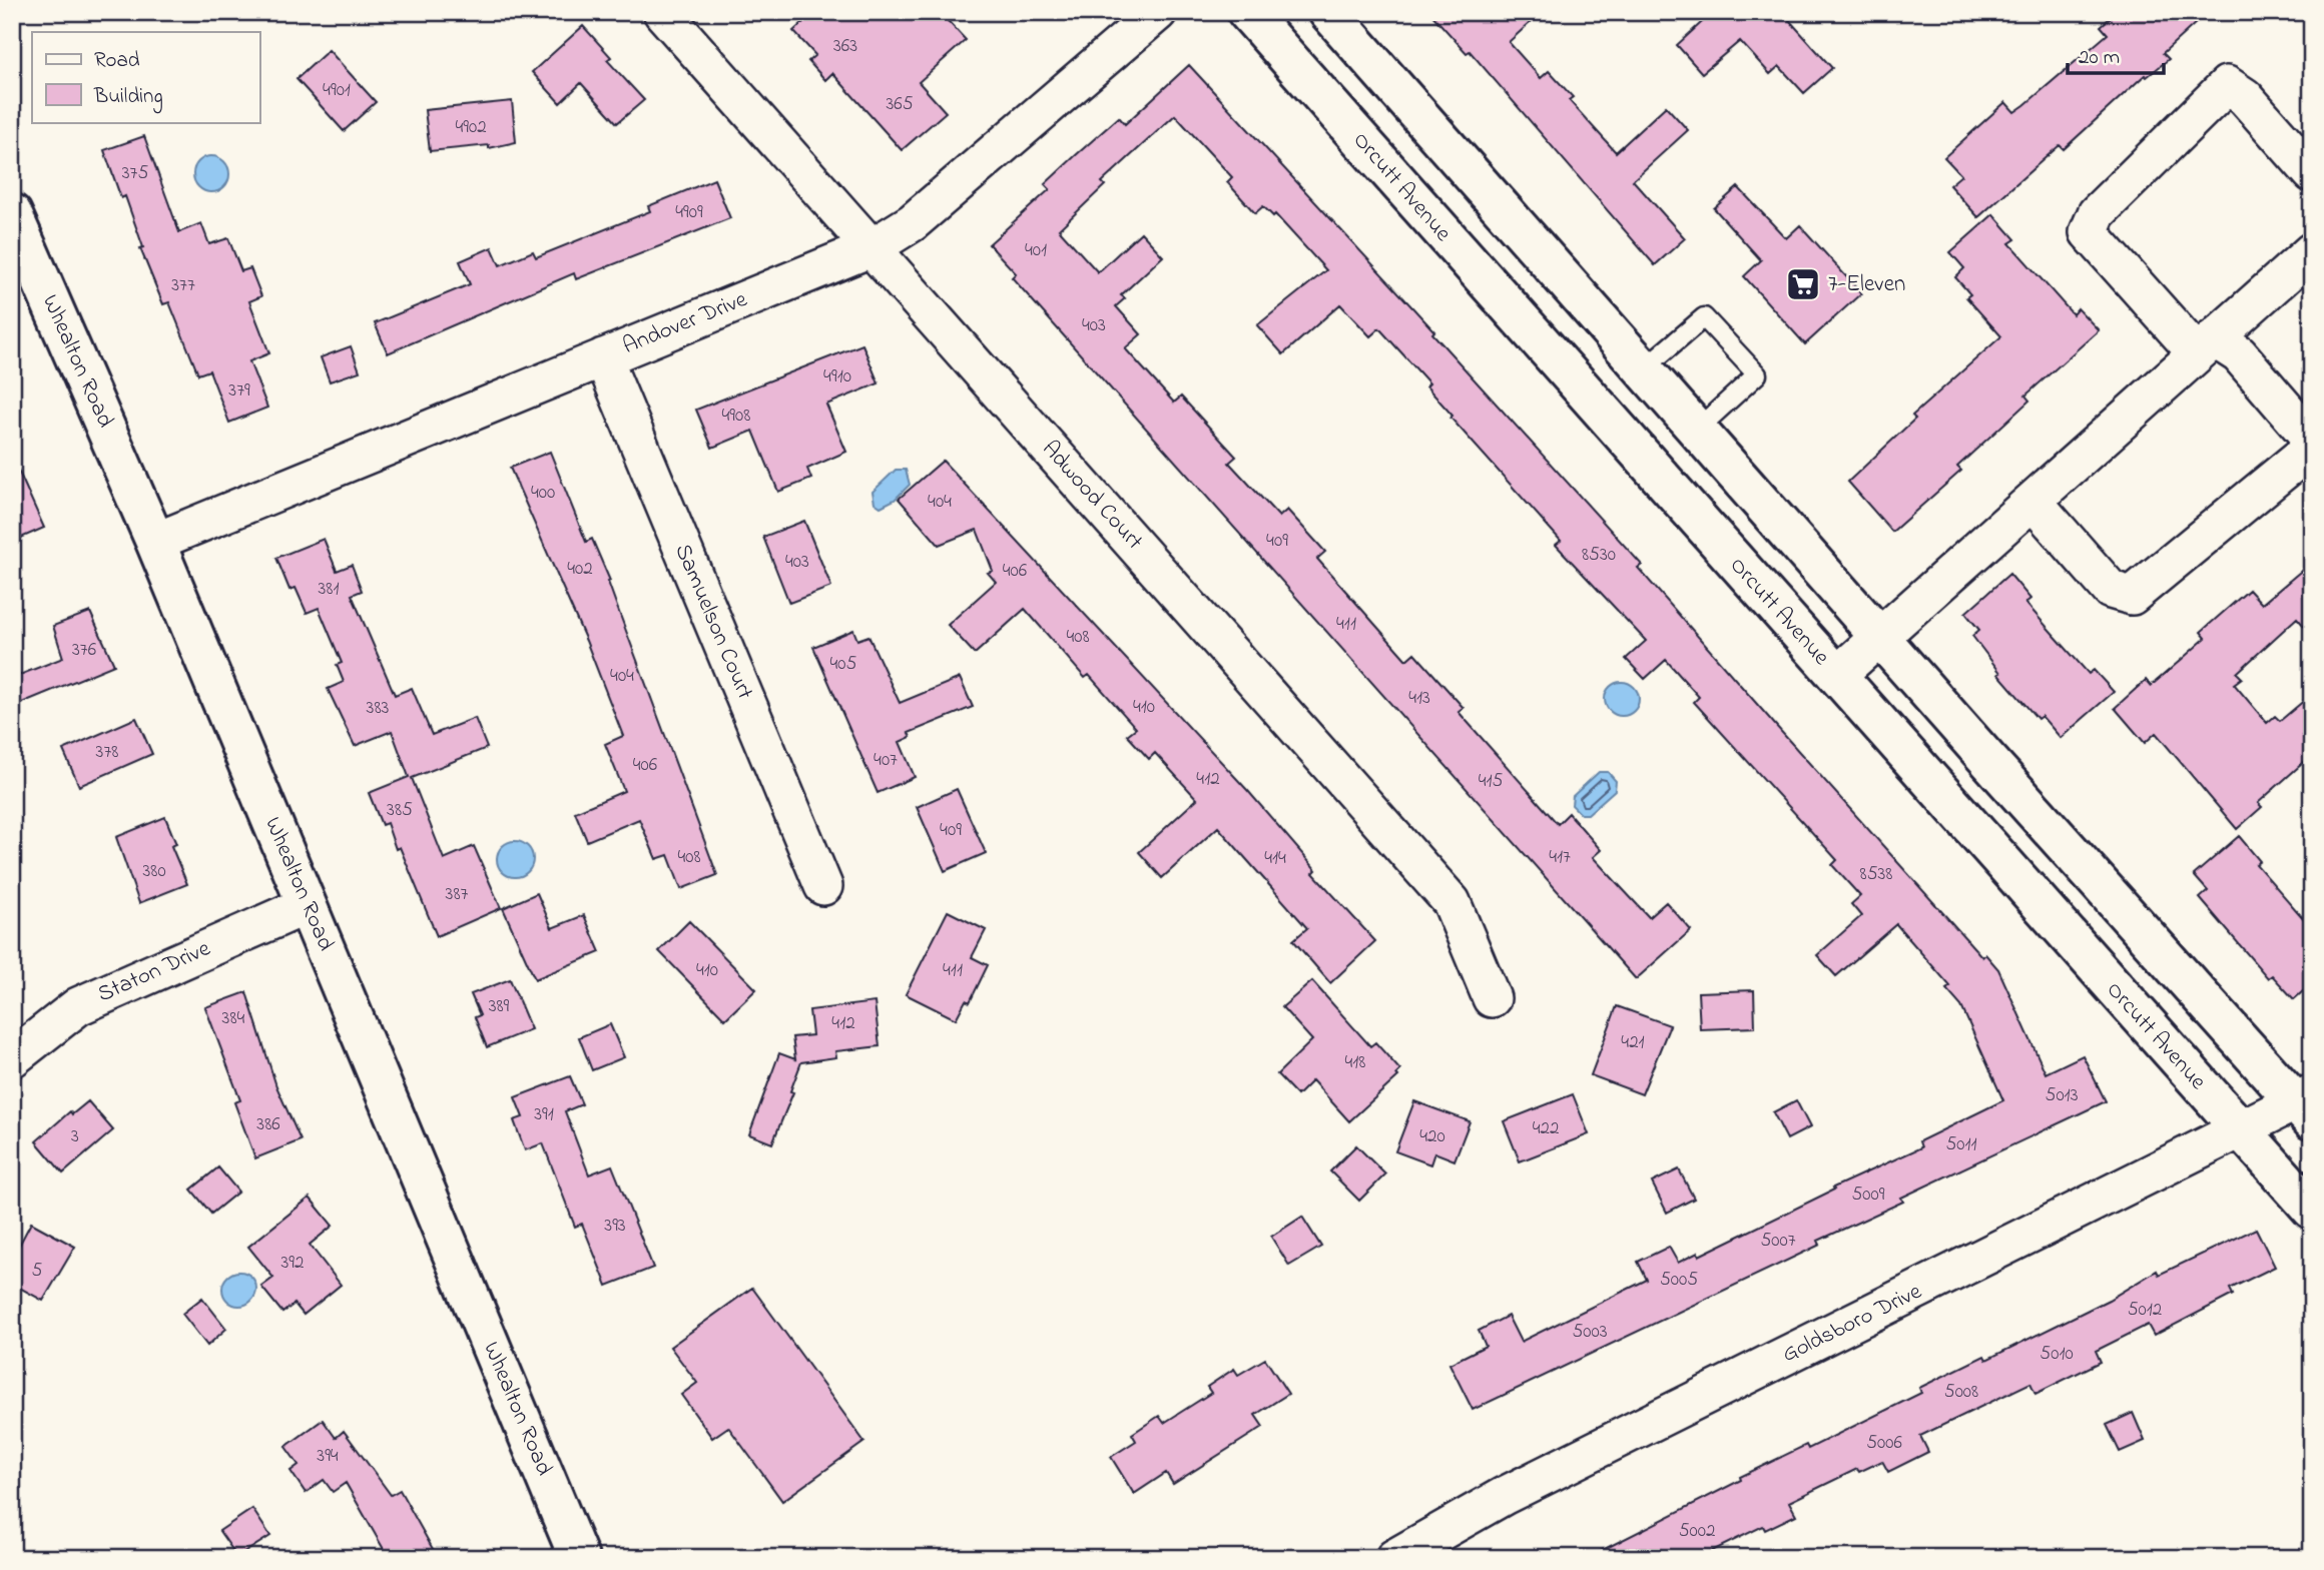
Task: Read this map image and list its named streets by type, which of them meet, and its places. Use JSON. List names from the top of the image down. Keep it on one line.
{"streets":{"main road":["Orcutt Avenue","Whealton Road"],"street":["Andover Drive","Adwood Court","Samuelson Court","Staton Drive","Goldsboro Drive"]},"crossings":[["Orcutt Avenue","Goldsboro Drive"],["Andover Drive","Whealton Road"],["Andover Drive","Adwood Court"],["Andover Drive","Samuelson Court"],["Whealton Road","Staton Drive"]],"places":{"supermarket":["7-Eleven"]},"house_numbers":["363","4901","365","4902","375","4909","401","377","403","4910","379","4908","400","404","409","8530","403","402","406","381","411","408","376","405","404","413","410","383","378","407","406","412","415","385","409","408","417","414","380","8538","387","410","411","389","384","412","421","418","5013","391","386","422","3","420","5011","5009","393","5007","392","5","5005","5012","5003","5010","5008","5006","394","5002"],"legend":["Road","Building"],"scale_bar":"20 m"}
